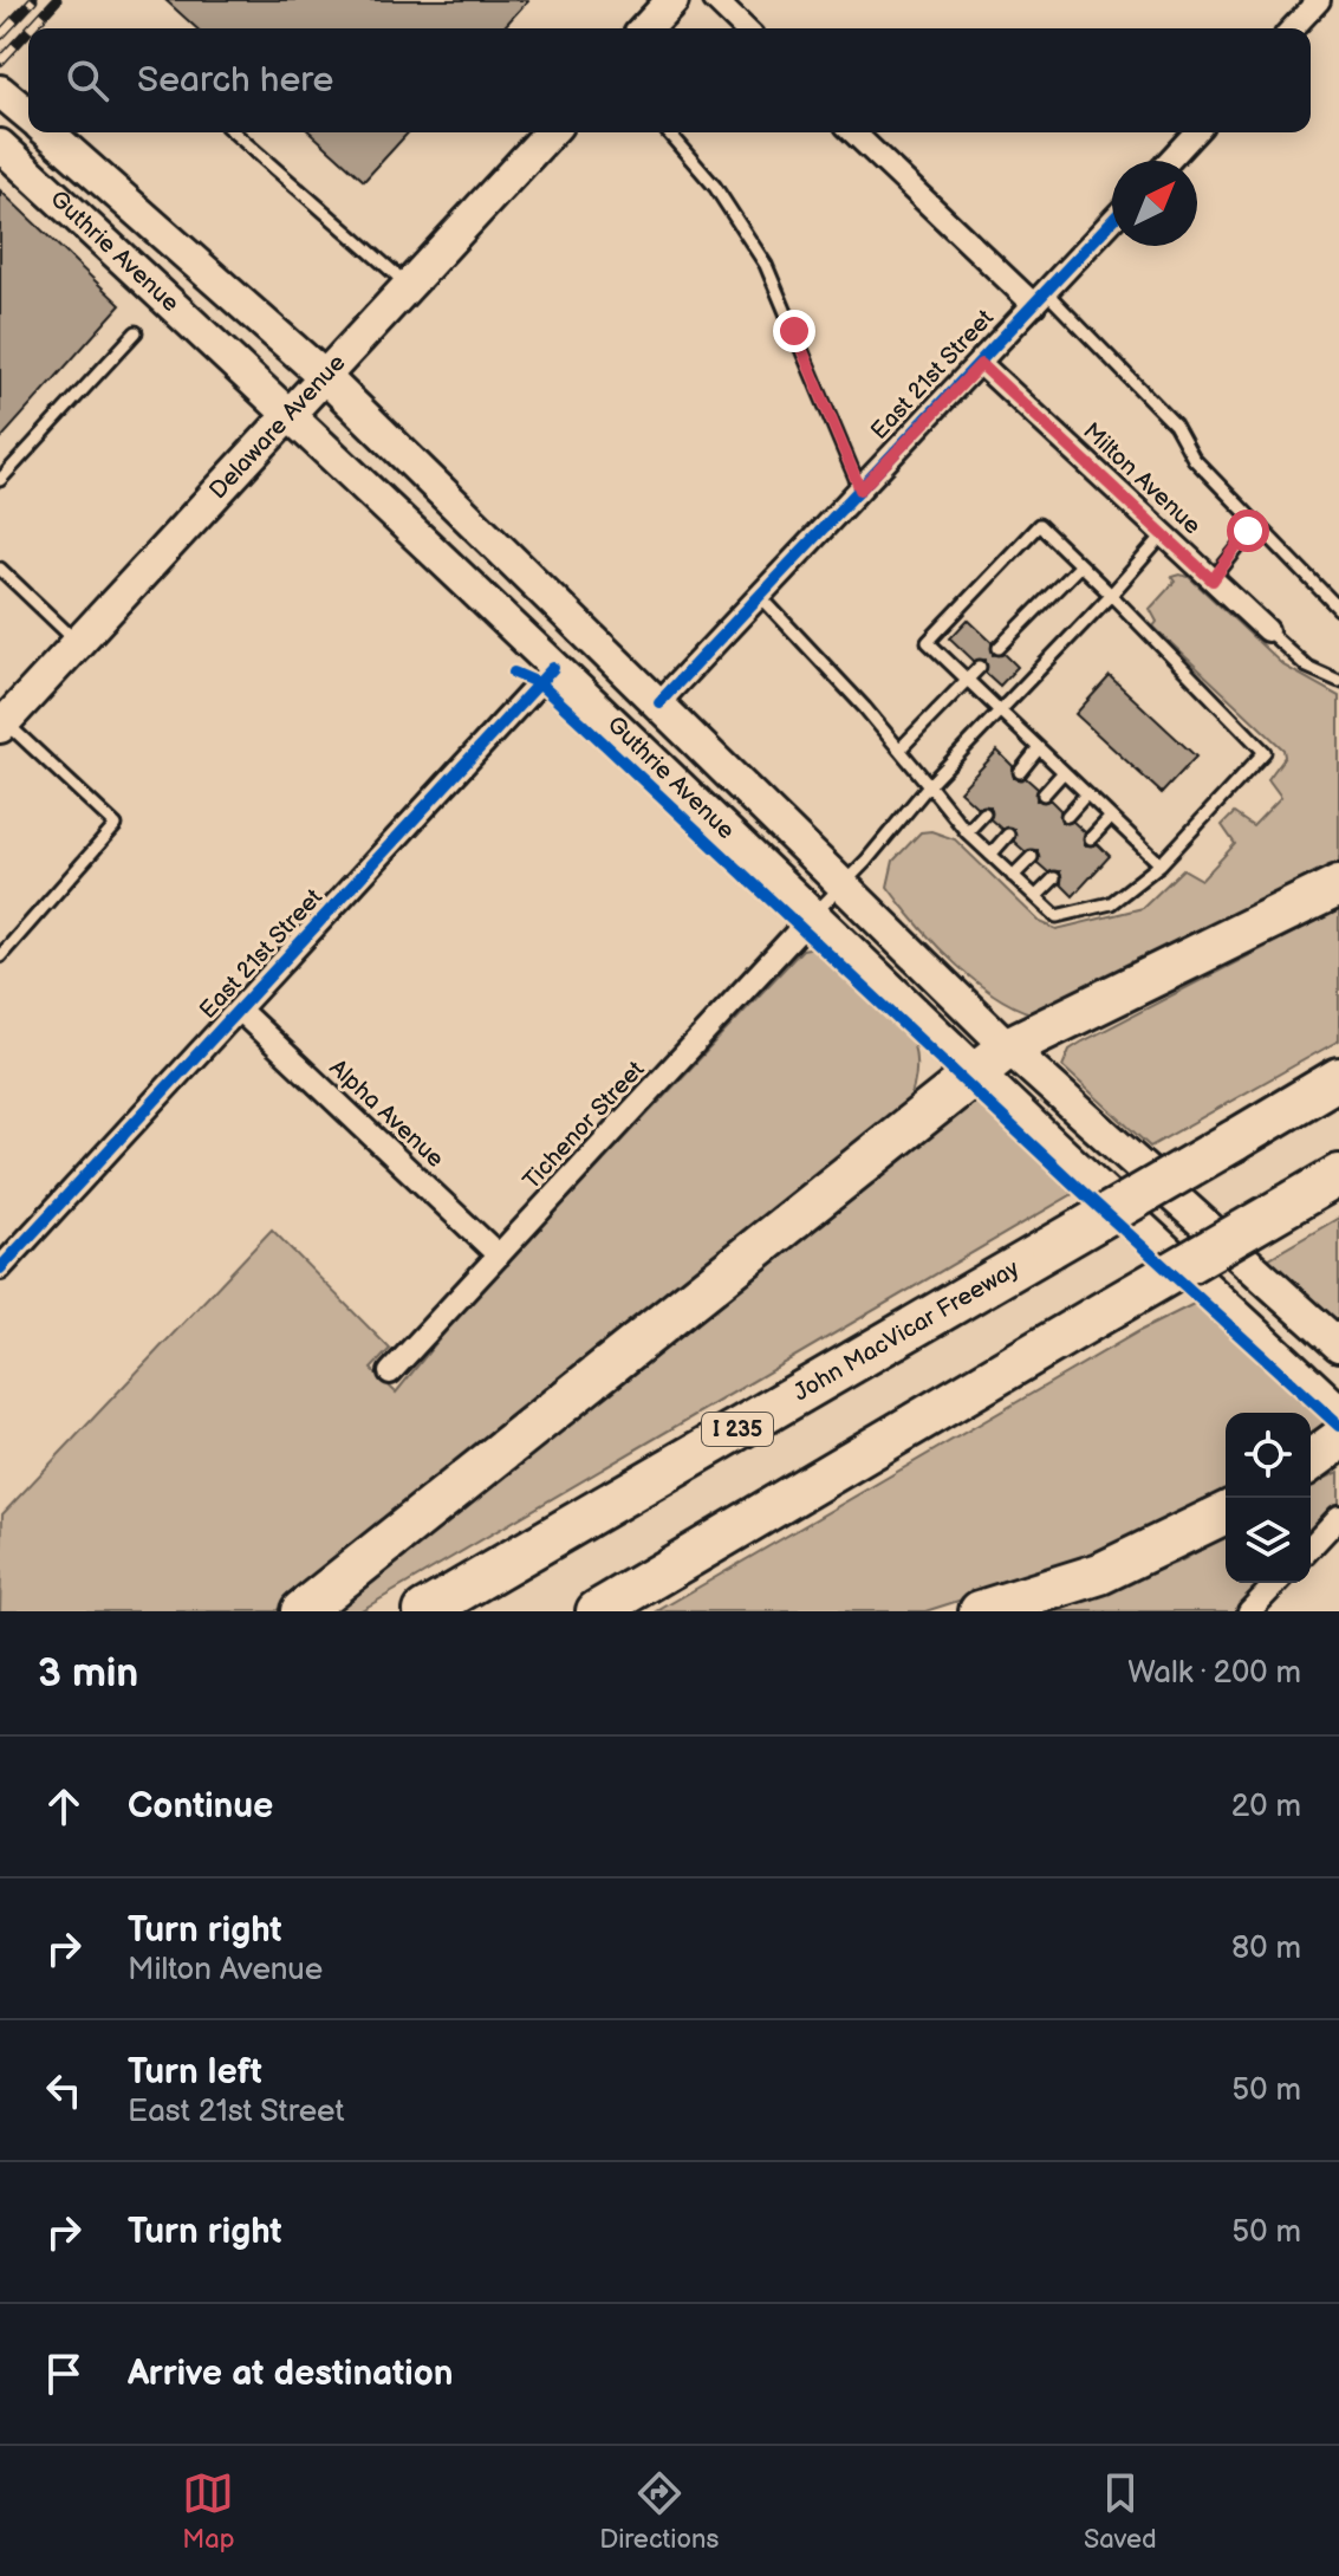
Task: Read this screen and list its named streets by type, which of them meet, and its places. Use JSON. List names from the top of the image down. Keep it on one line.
{"streets":{"highway":["John MacVicar Freeway","I 235"],"main road":["Guthrie Avenue","Delaware Avenue"],"street":["East 21st Street","Milton Avenue","Alpha Avenue","Tichenor Street"]},"crossings":[["Guthrie Avenue","East 21st Street"],["Guthrie Avenue","Delaware Avenue"],["Guthrie Avenue","Tichenor Street"],["East 21st Street","Milton Avenue"],["East 21st Street","Alpha Avenue"],["Alpha Avenue","Tichenor Street"]],"north":"top right","page":{"search":"Search here","heading":["3 min","Walk · 200 m"],"list":[["Continue","20 m"],["Turn right","Milton Avenue","80 m"],["Turn left","East 21st Street","50 m"],["Turn right","50 m"],"Arrive at destination"],"nav":["Map","Directions","Saved"]}}
